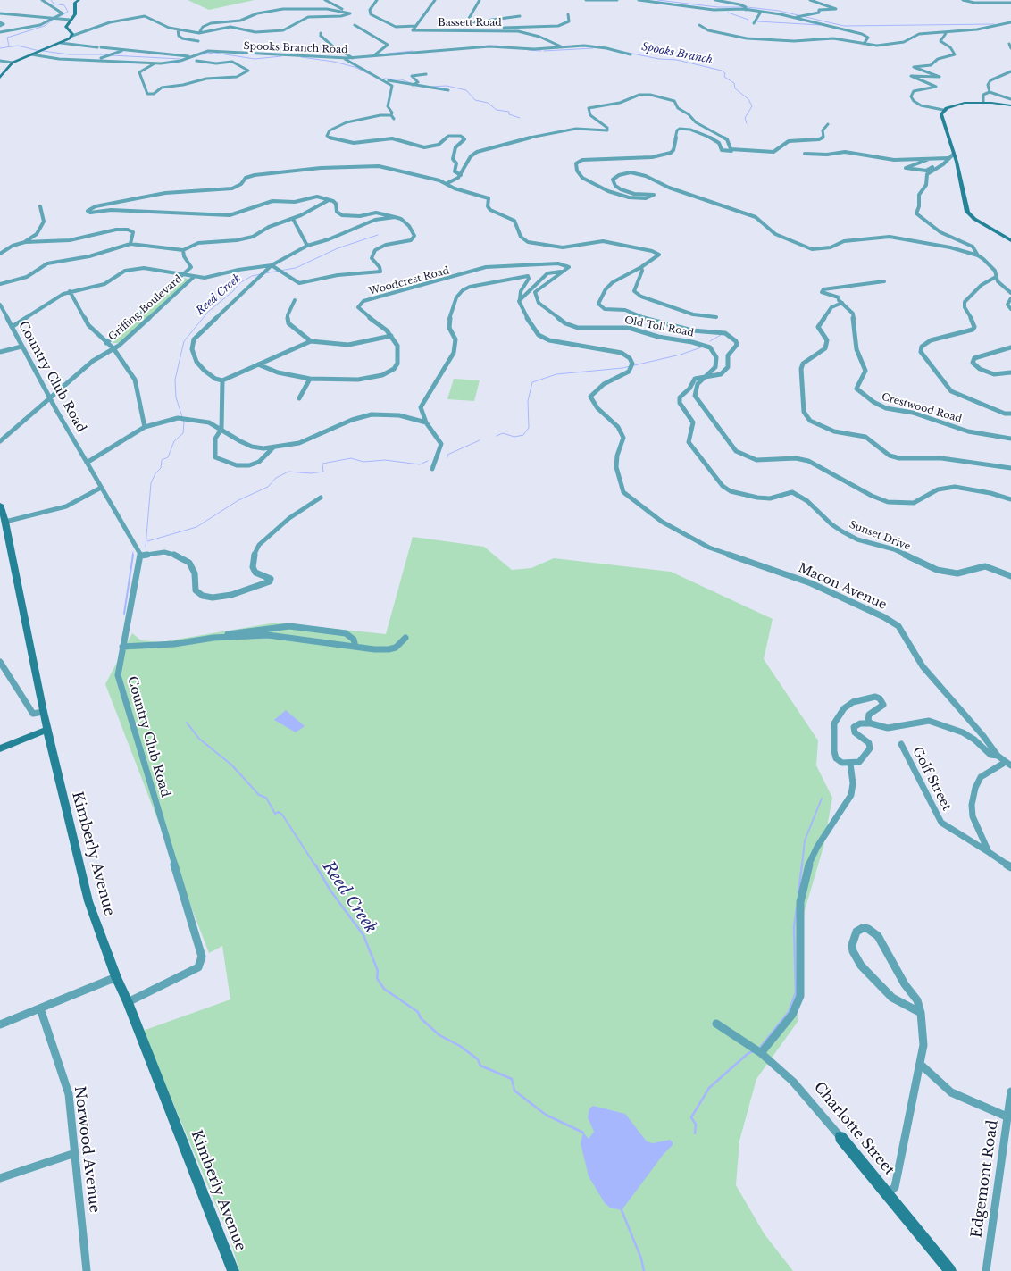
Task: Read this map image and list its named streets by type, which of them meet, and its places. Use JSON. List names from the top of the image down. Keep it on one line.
{"streets":{"street":["Bassett Road","Spooks Branch Road","Woodcrest Road","Griffing Boulevard","Old Toll Road","Country Club Road","Crestwood Road","Sunset Drive","Macon Avenue","Golf Street","Kimberly Avenue","Charlotte Street","Norwood Avenue","Edgemont Road"]},"crossings":[["Bassett Road","Spooks Branch Road"],["Woodcrest Road","Old Toll Road"],["Griffing Boulevard","Country Club Road"],["Old Toll Road","Sunset Drive"],["Country Club Road","Kimberly Avenue"]],"water":["Spooks Branch","Reed Creek"]}
